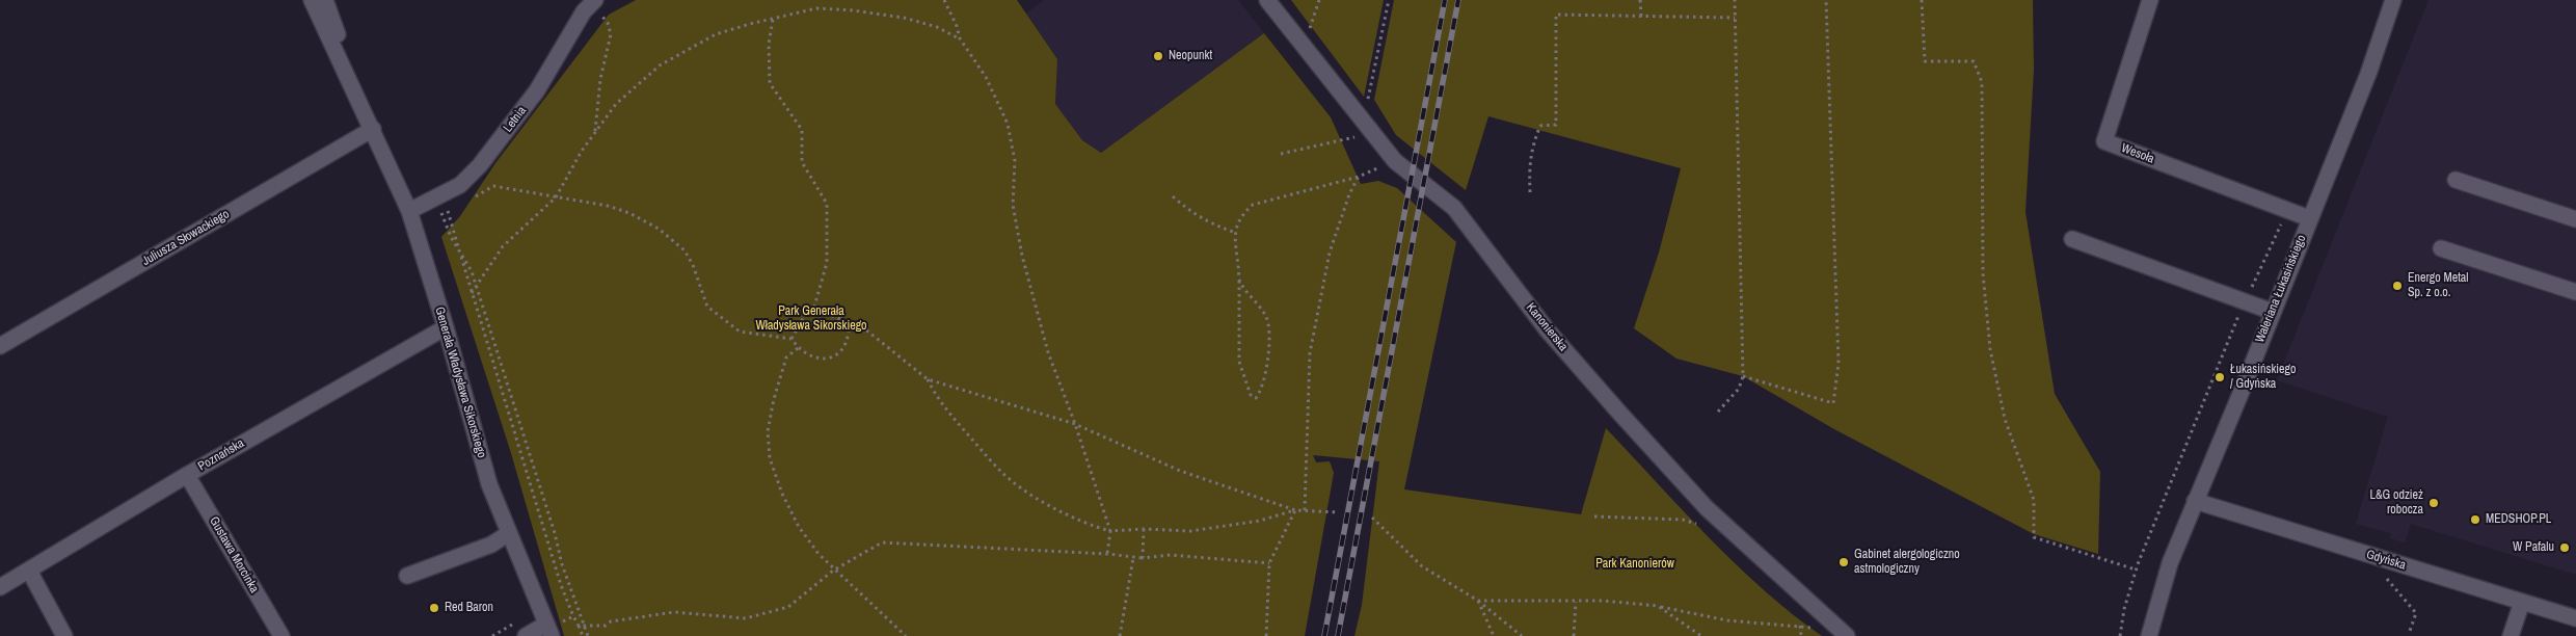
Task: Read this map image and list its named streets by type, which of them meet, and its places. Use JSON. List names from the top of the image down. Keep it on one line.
{"streets":{"street":["Letnia","Wesoła","Juliusza Słowackiego","Waleriana Łukasińskiego","Kanonierska","Generała Władysława Sikorskiego","Poznańska","Gustawa Morcinka","Gdyńska"]},"crossings":[["Letnia","Generała Władysława Sikorskiego"],["Wesoła","Waleriana Łukasińskiego"],["Juliusza Słowackiego","Generała Władysława Sikorskiego"],["Waleriana Łukasińskiego","Gdyńska"],["Generała Władysława Sikorskiego","Poznańska"],["Poznańska","Gustawa Morcinka"]],"parks":["Park Generała Władysława Sikorskiego","Park Kanonierów"],"places":["Neopunkt","Energo Metal Sp. z o.o.","Łukasińskiego / Gdyńska","L&G odzież robocza","MEDSHOP.PL","W Pafalu","Gabinet alergologiczno astmologiczny","Red Baron"]}
